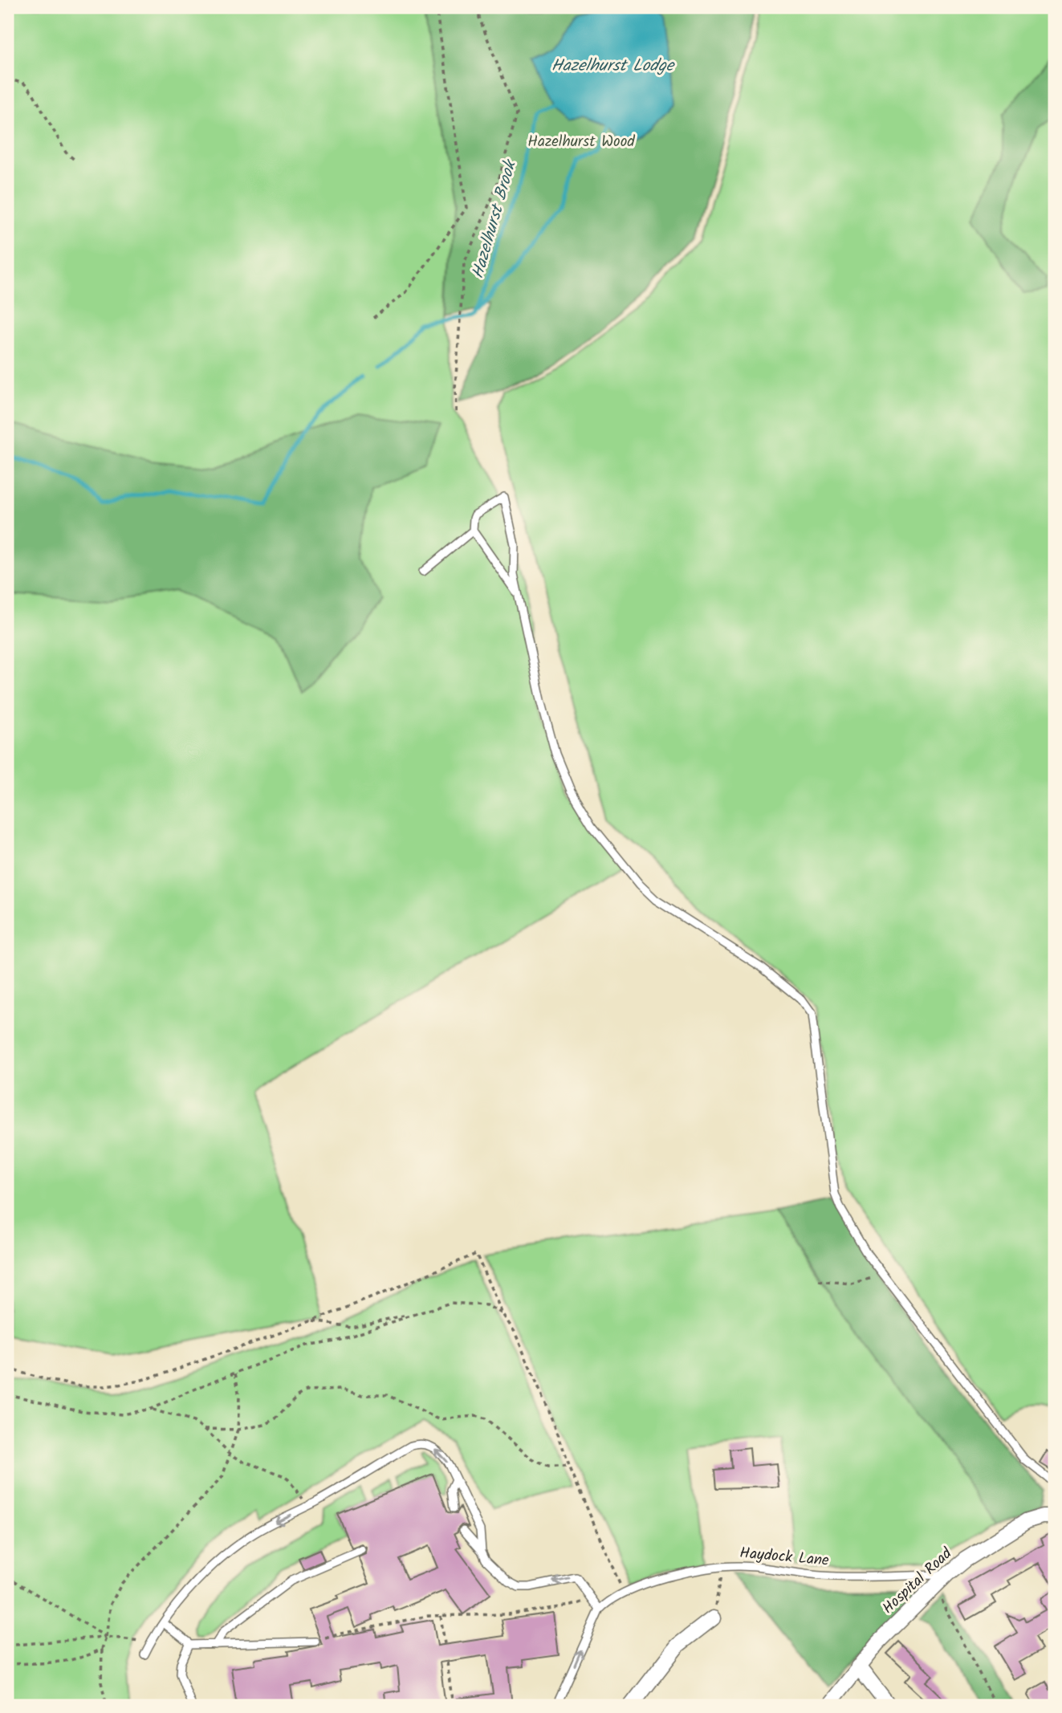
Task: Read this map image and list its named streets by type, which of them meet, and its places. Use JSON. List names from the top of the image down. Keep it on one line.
{"streets":{"street":["Hospital Road"],"lane":["Haydock Lane"]},"crossings":[["Haydock Lane","Hospital Road"]],"water":["Hazelhurst Lodge","Hazelhurst Brook"],"parks":["Hazelhurst Wood"]}
